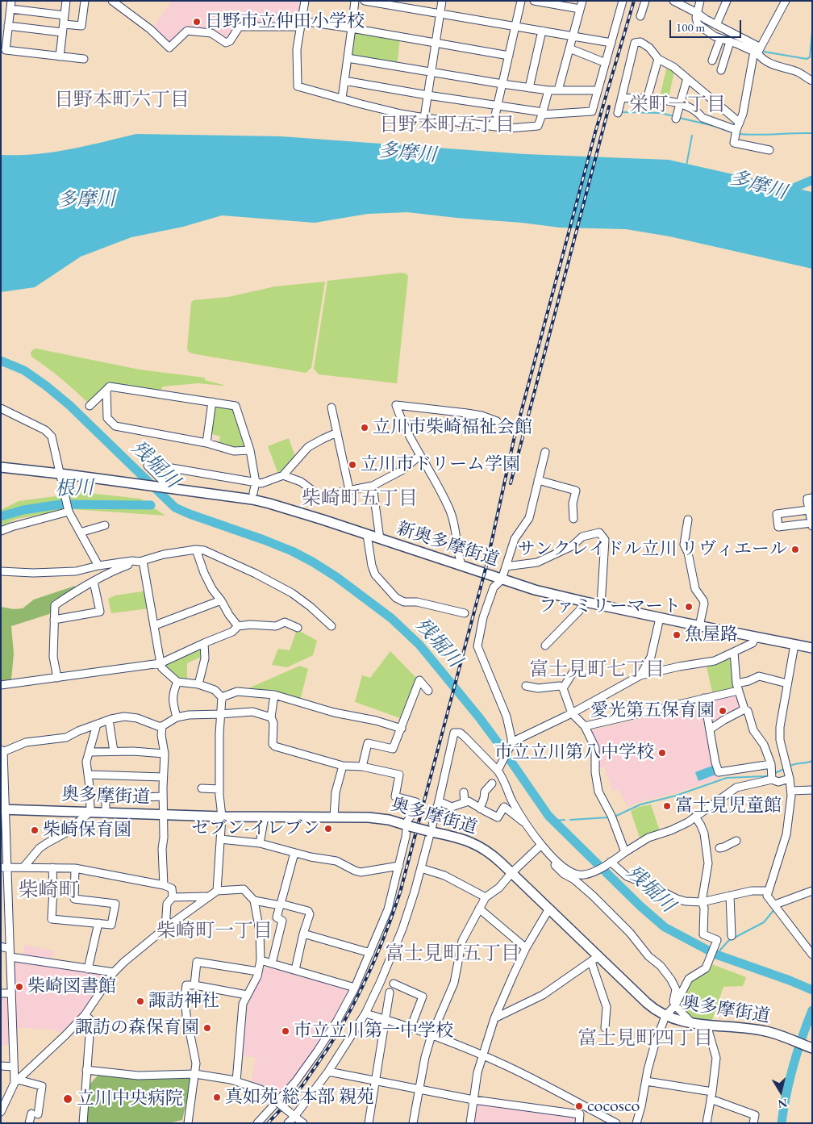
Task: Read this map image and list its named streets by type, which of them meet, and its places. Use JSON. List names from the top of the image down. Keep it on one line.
{"streets":{"main road":["新奥多摩街道","奥多摩街道"]},"districts":["日野本町六丁目","栄町一丁目","日野本町五丁目","柴崎町五丁目","富士見町七丁目","柴崎町","柴崎町一丁目","富士見町五丁目","富士見町四丁目"],"water":["多摩川","残堀川","根川"],"places":["日野市立仲田小学校","立川市柴崎福祉会館","立川市ドリーム学園","サンクレイドル立川 リヴィエール","ファミリーマート","魚屋路","愛光第五保育園","市立立川第八中学校","富士見児童館","セブン-イレブン","柴崎保育園","柴崎図書館","諏訪神社","諏訪の森保育園","市立立川第一中学校","真如苑 総本部 親苑","立川中央病院","cocosco"],"scale_bar":"100 m","north":"bottom"}
